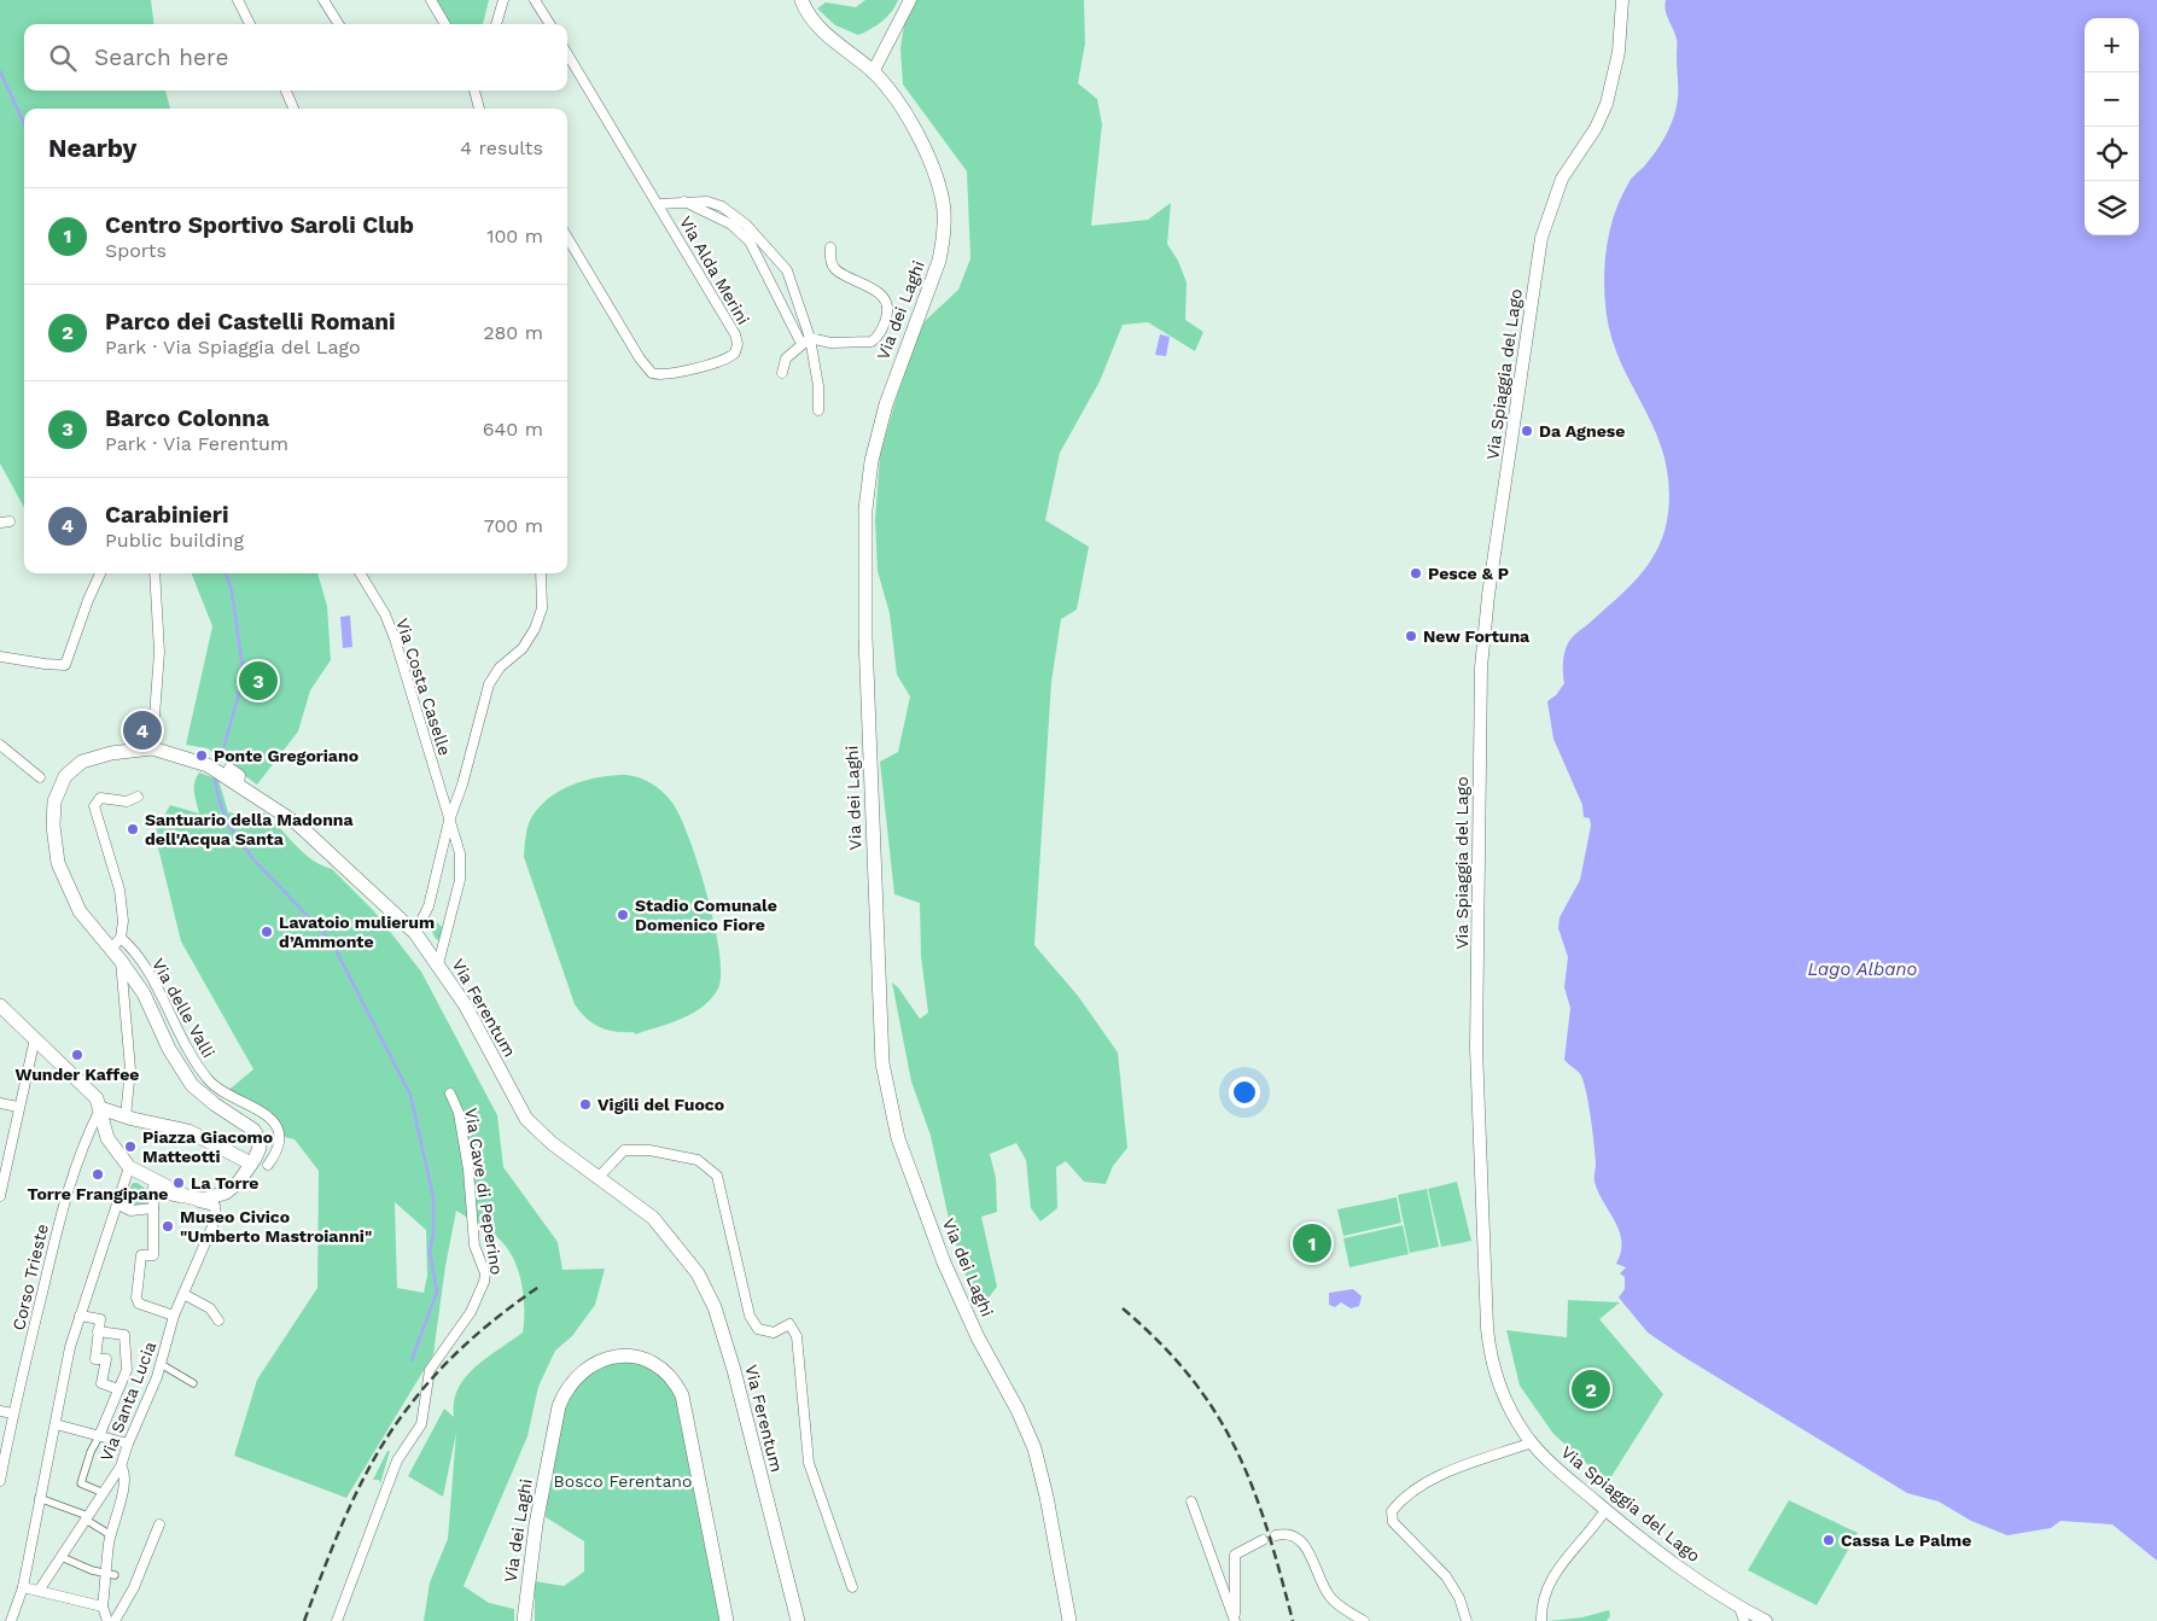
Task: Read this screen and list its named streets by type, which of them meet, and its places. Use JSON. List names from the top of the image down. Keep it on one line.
{"streets":{"main road":["Via dei Laghi","Via Ferentum"],"street":["Via Alda Merini","Via Spiaggia del Lago","Via Costa Caselle","Via delle Valli","Via Cave di Peperino","Corso Trieste","Via Santa Lucia"]},"crossings":[["Via Costa Caselle","Via Ferentum"]],"water":["Lago Albano"],"parks":["Bosco Ferentano"],"places":["Da Agnese","Pesce & P","New Fortuna","Ponte Gregoriano","Santuario della Madonna dell'Acqua Santa","Stadio Comunale Domenico Fiore","Lavatoio mulierum d’Ammonte","Wunder Kaffee","Vigili del Fuoco","Piazza Giacomo Matteotti","Torre Frangipane","La Torre","Museo Civico \"Umberto Mastroianni\"","Cassa Le Palme"],"page":{"map_buttons":["+","−"],"search":"Search here","heading":["Nearby","4 results"],"list":[{"mark":"1","name":"Centro Sportivo Saroli Club","note":"Sports","value":"100 m"},{"mark":"2","name":"Parco dei Castelli Romani","note":"Park · Via Spiaggia del Lago","value":"280 m"},{"mark":"3","name":"Barco Colonna","note":"Park · Via Ferentum","value":"640 m"},{"mark":"4","name":"Carabinieri","note":"Public building","value":"700 m"}],"pins":["3","4","1","2"]}}
